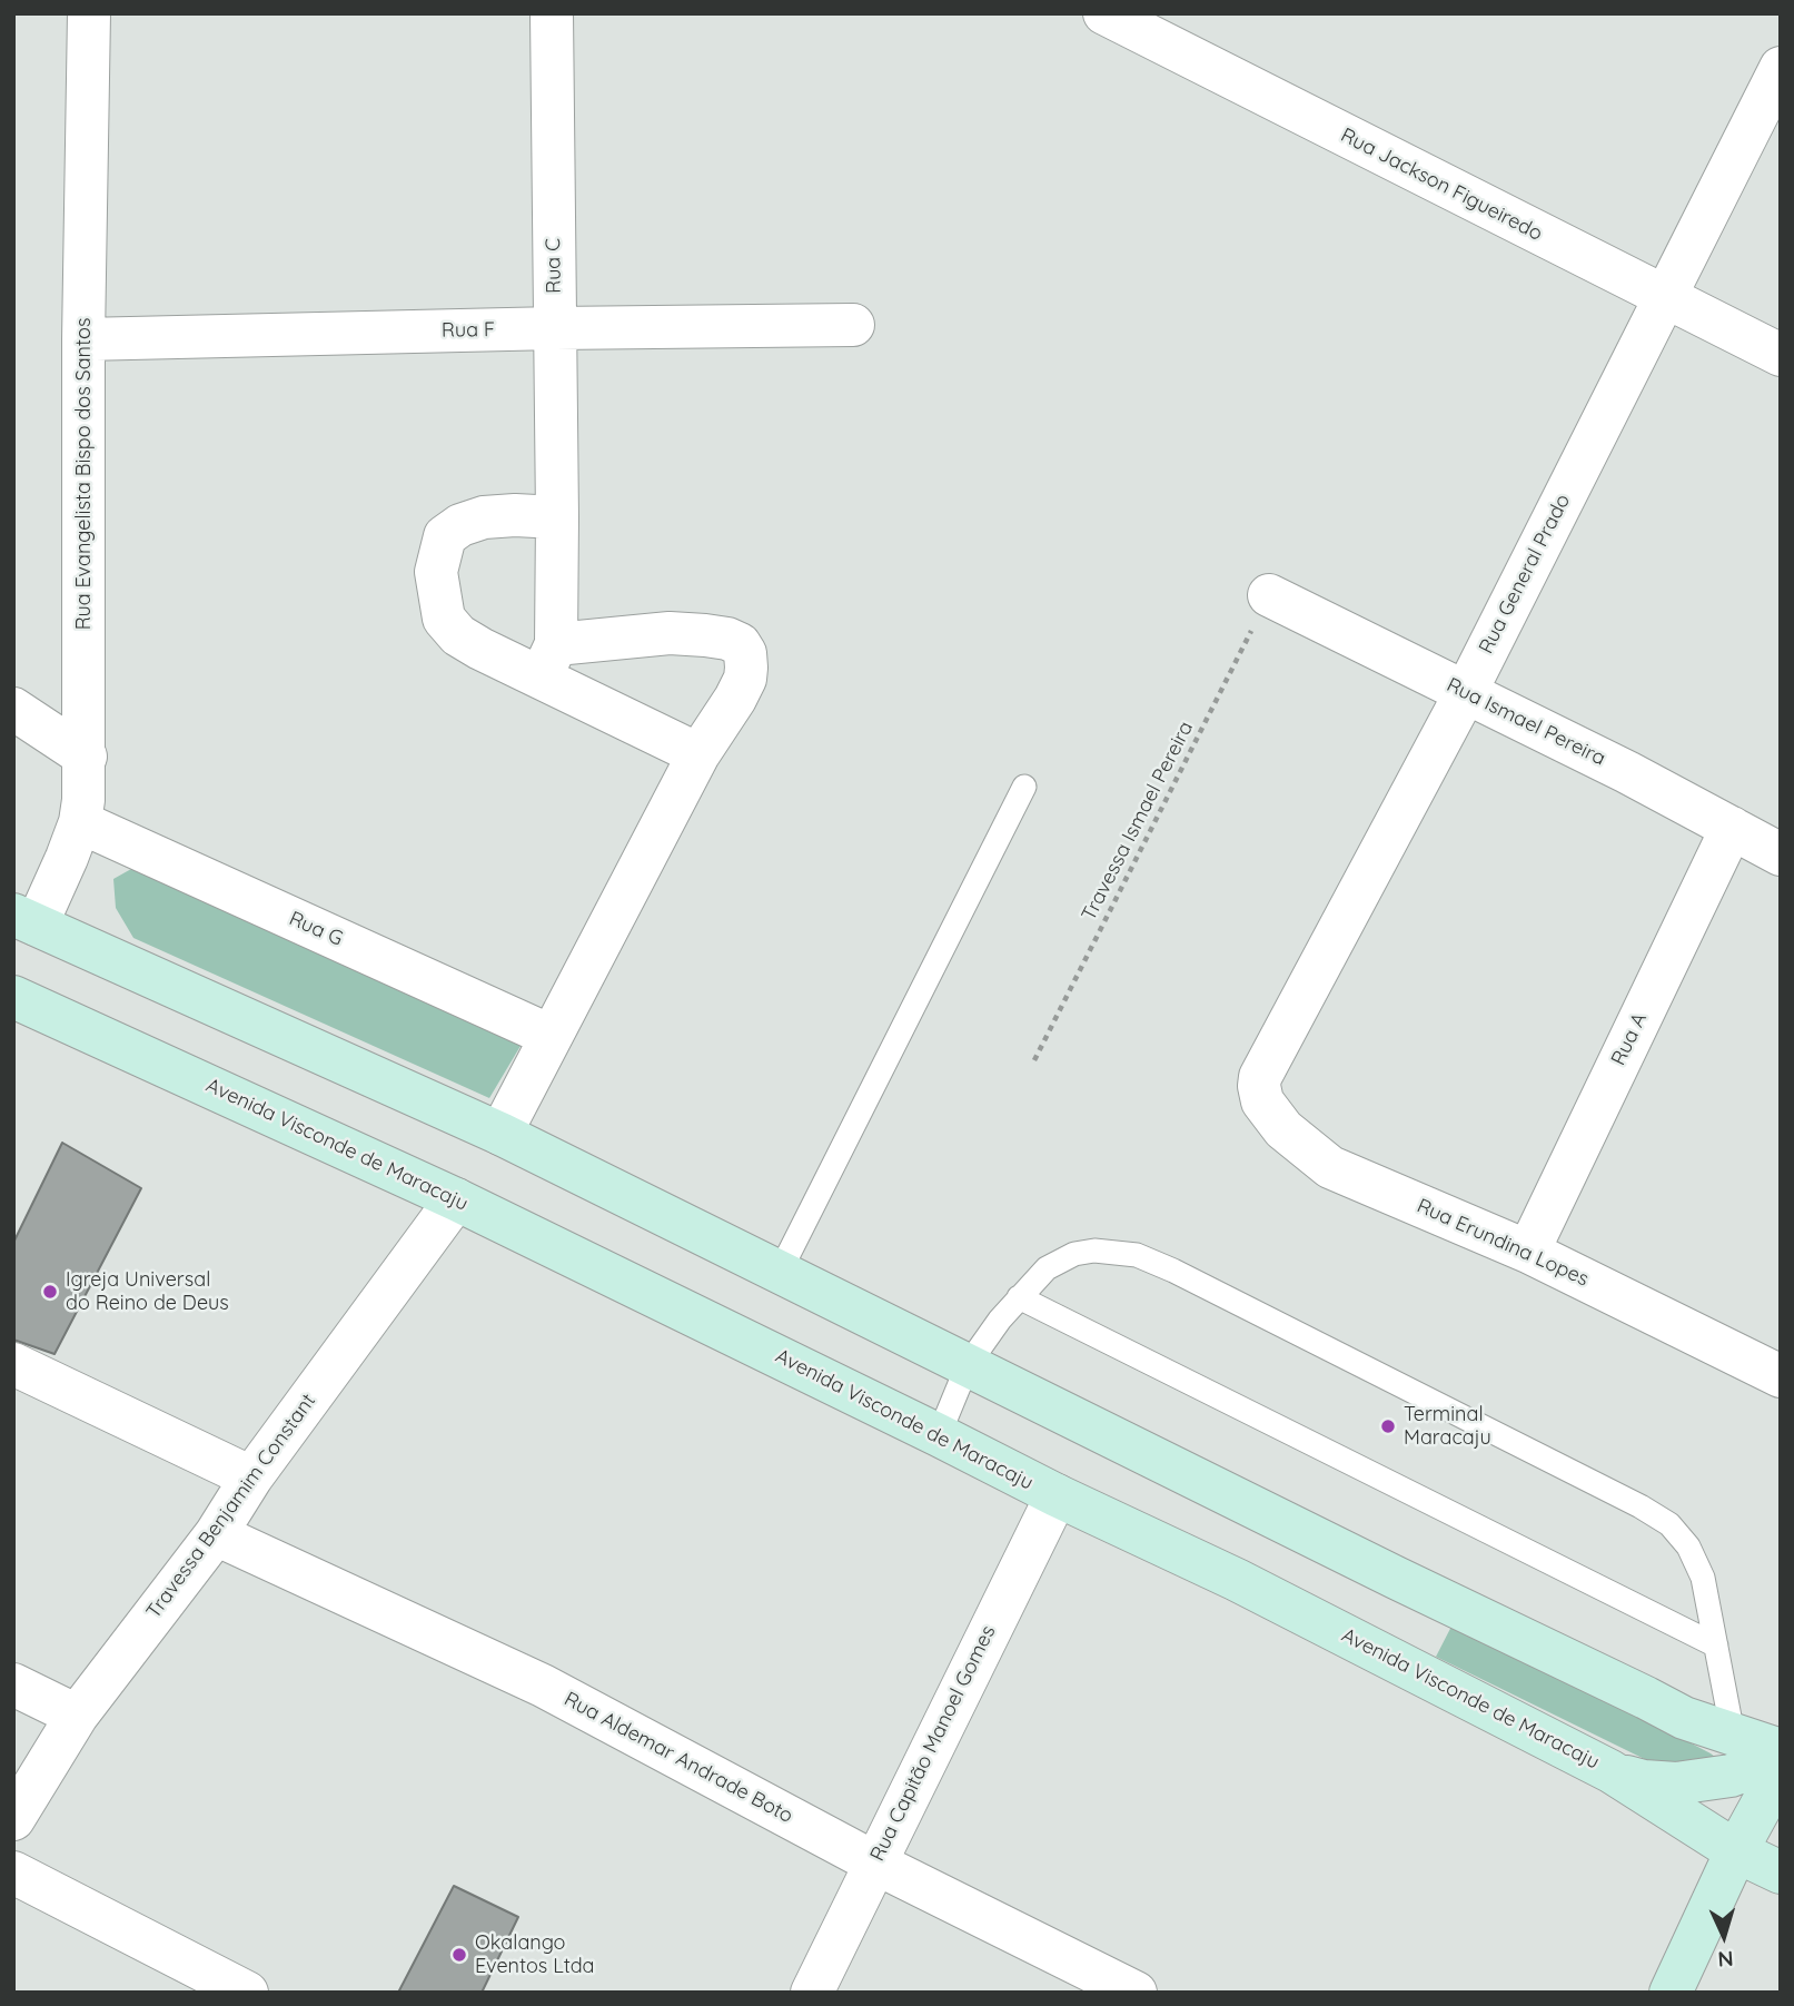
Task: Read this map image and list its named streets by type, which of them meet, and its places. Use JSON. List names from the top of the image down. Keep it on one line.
{"streets":{"main road":["Avenida Visconde de Maracaju"],"street":["Rua Jackson Figueiredo","Rua C","Rua F","Rua Evangelista Bispo dos Santos","Rua General Prado","Rua Ismael Pereira","Rua G","Rua A","Rua Erundina Lopes","Travessa Benjamim Constant","Rua Capitão Manoel Gomes","Rua Aldemar Andrade Boto"],"path":["Travessa Ismael Pereira"]},"crossings":[["Rua Jackson Figueiredo","Rua General Prado"],["Rua C","Rua F"],["Rua F","Rua Evangelista Bispo dos Santos"],["Rua Evangelista Bispo dos Santos","Rua G"],["Rua General Prado","Rua Ismael Pereira"],["Rua General Prado","Rua Erundina Lopes"],["Rua Ismael Pereira","Travessa Ismael Pereira"],["Rua Ismael Pereira","Rua A"],["Rua A","Rua Erundina Lopes"],["Avenida Visconde de Maracaju","Travessa Benjamim Constant"],["Avenida Visconde de Maracaju","Rua Capitão Manoel Gomes"],["Travessa Benjamim Constant","Rua Aldemar Andrade Boto"],["Rua Capitão Manoel Gomes","Rua Aldemar Andrade Boto"]],"places":["Igreja Universal do Reino de Deus","Terminal Maracaju","Okalango Eventos Ltda"],"north":"bottom"}
